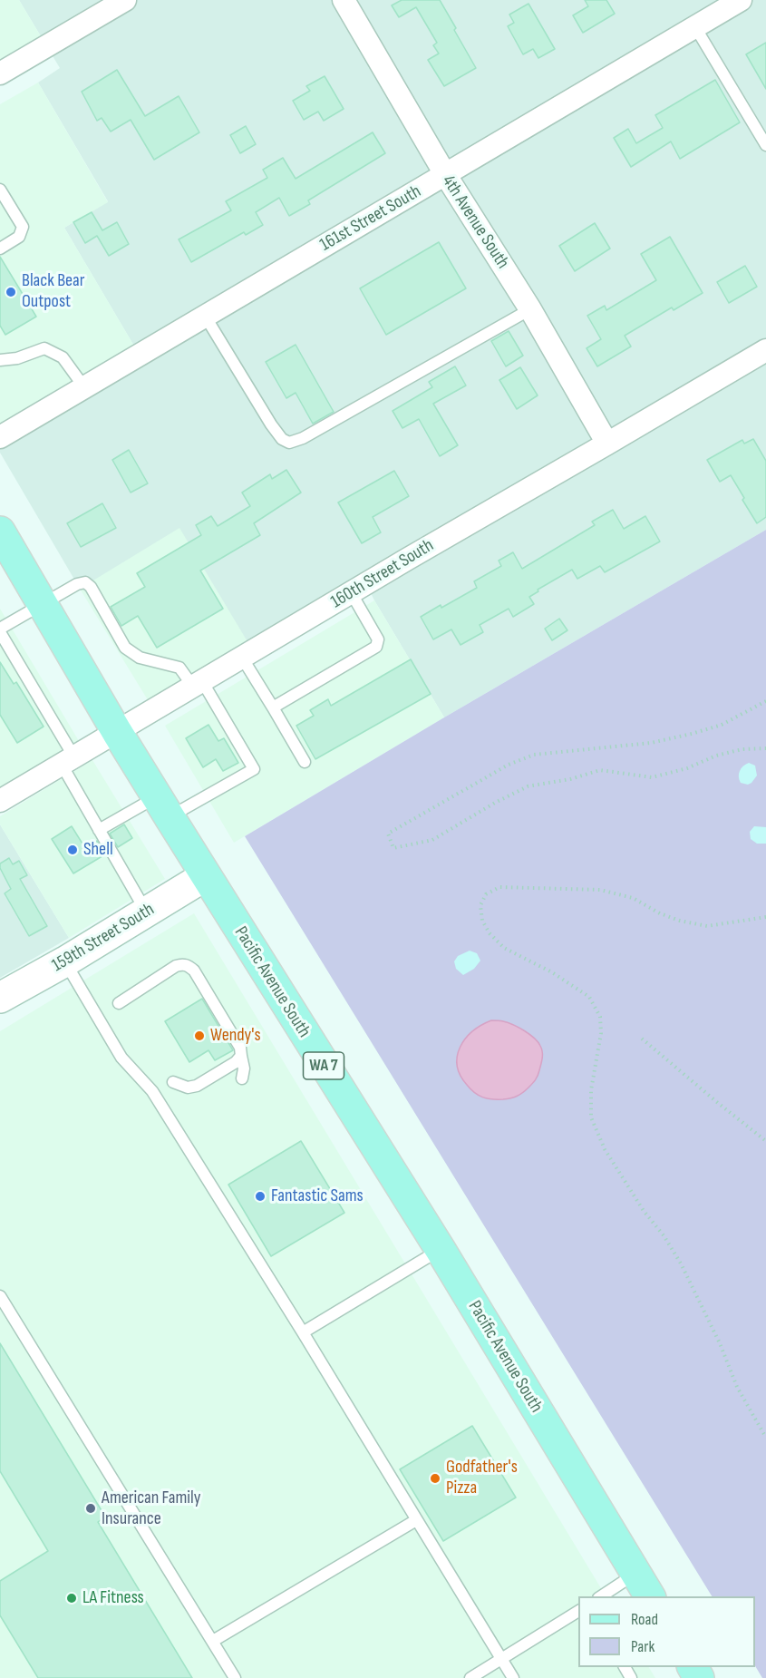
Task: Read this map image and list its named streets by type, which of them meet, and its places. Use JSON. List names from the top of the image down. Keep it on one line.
{"streets":{"main road":["Pacific Avenue South","WA 7"],"street":["161st Street South","4th Avenue South","160th Street South","159th Street South"]},"crossings":[["161st Street South","4th Avenue South"],["4th Avenue South","160th Street South"],["160th Street South","Pacific Avenue South"],["159th Street South","Pacific Avenue South"]],"places":["Black Bear Outpost","Shell","Wendy's","Fantastic Sams","Godfather's Pizza","American Family Insurance","LA Fitness"],"legend":["Road","Park"]}
